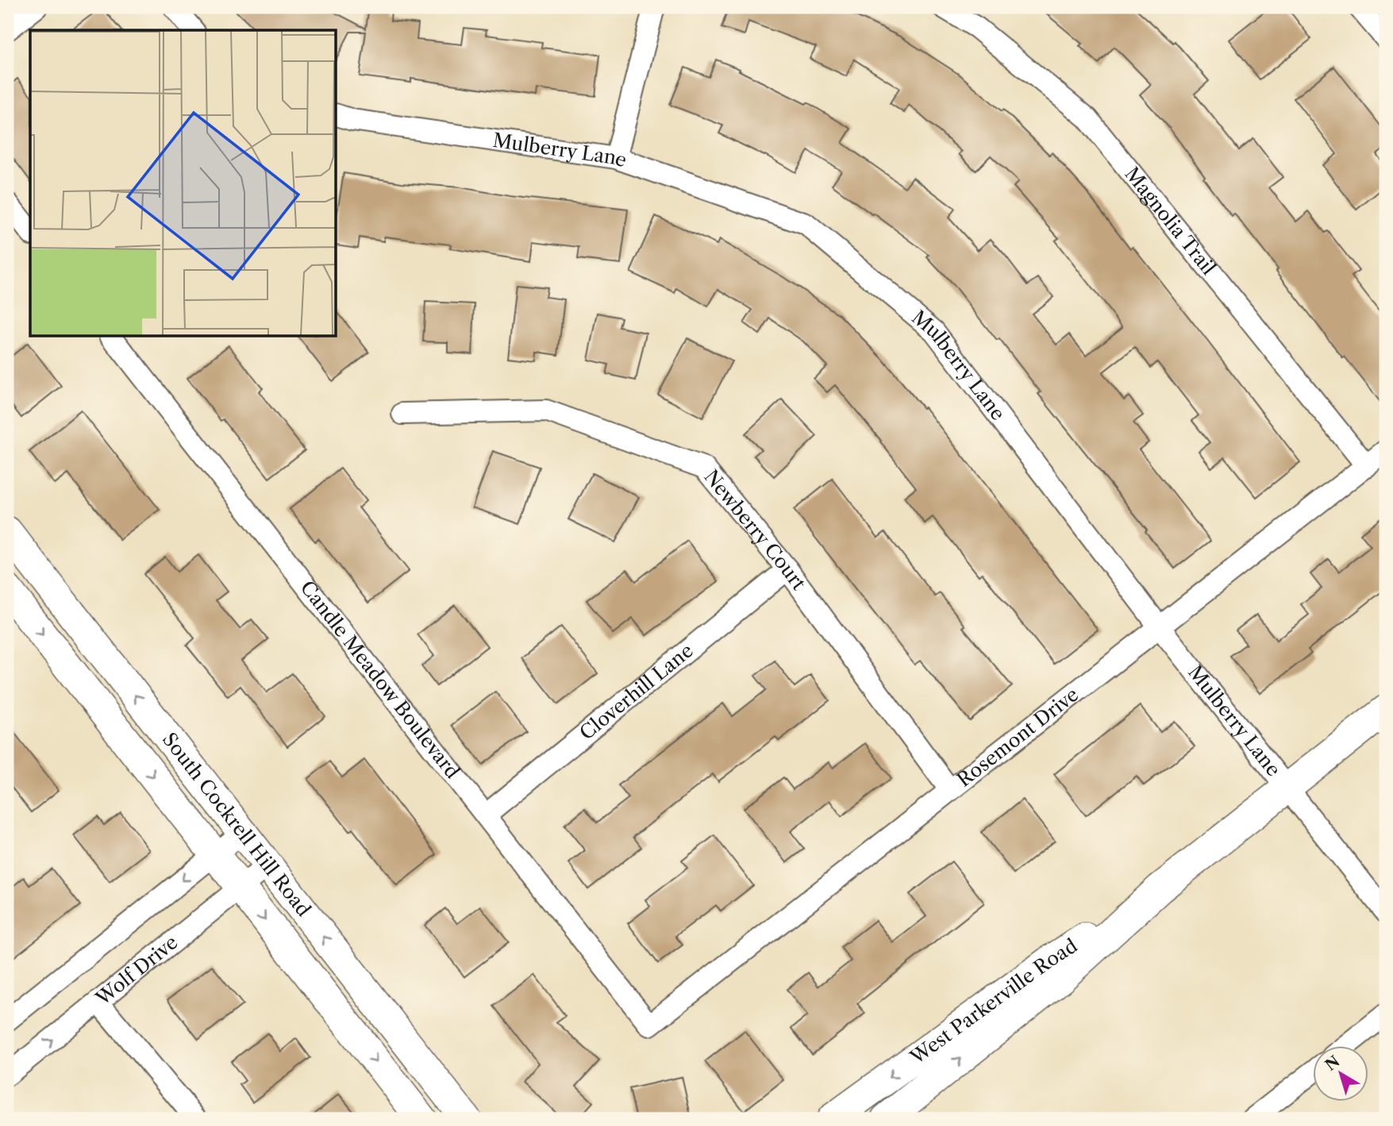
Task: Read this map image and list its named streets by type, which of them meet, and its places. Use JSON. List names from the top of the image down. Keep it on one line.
{"streets":{"main road":["South Cockrell Hill Road","West Parkerville Road"],"street":["Mulberry Lane","Magnolia Trail","Newberry Court","Candle Meadow Boulevard","Cloverhill Lane","Rosemont Drive","Wolf Drive"]},"crossings":[["Mulberry Lane","Rosemont Drive"],["Mulberry Lane","West Parkerville Road"],["Magnolia Trail","Rosemont Drive"],["Newberry Court","Cloverhill Lane"],["Newberry Court","Rosemont Drive"],["Candle Meadow Boulevard","Cloverhill Lane"],["Candle Meadow Boulevard","Rosemont Drive"],["South Cockrell Hill Road","Wolf Drive"]],"north":"top left"}
